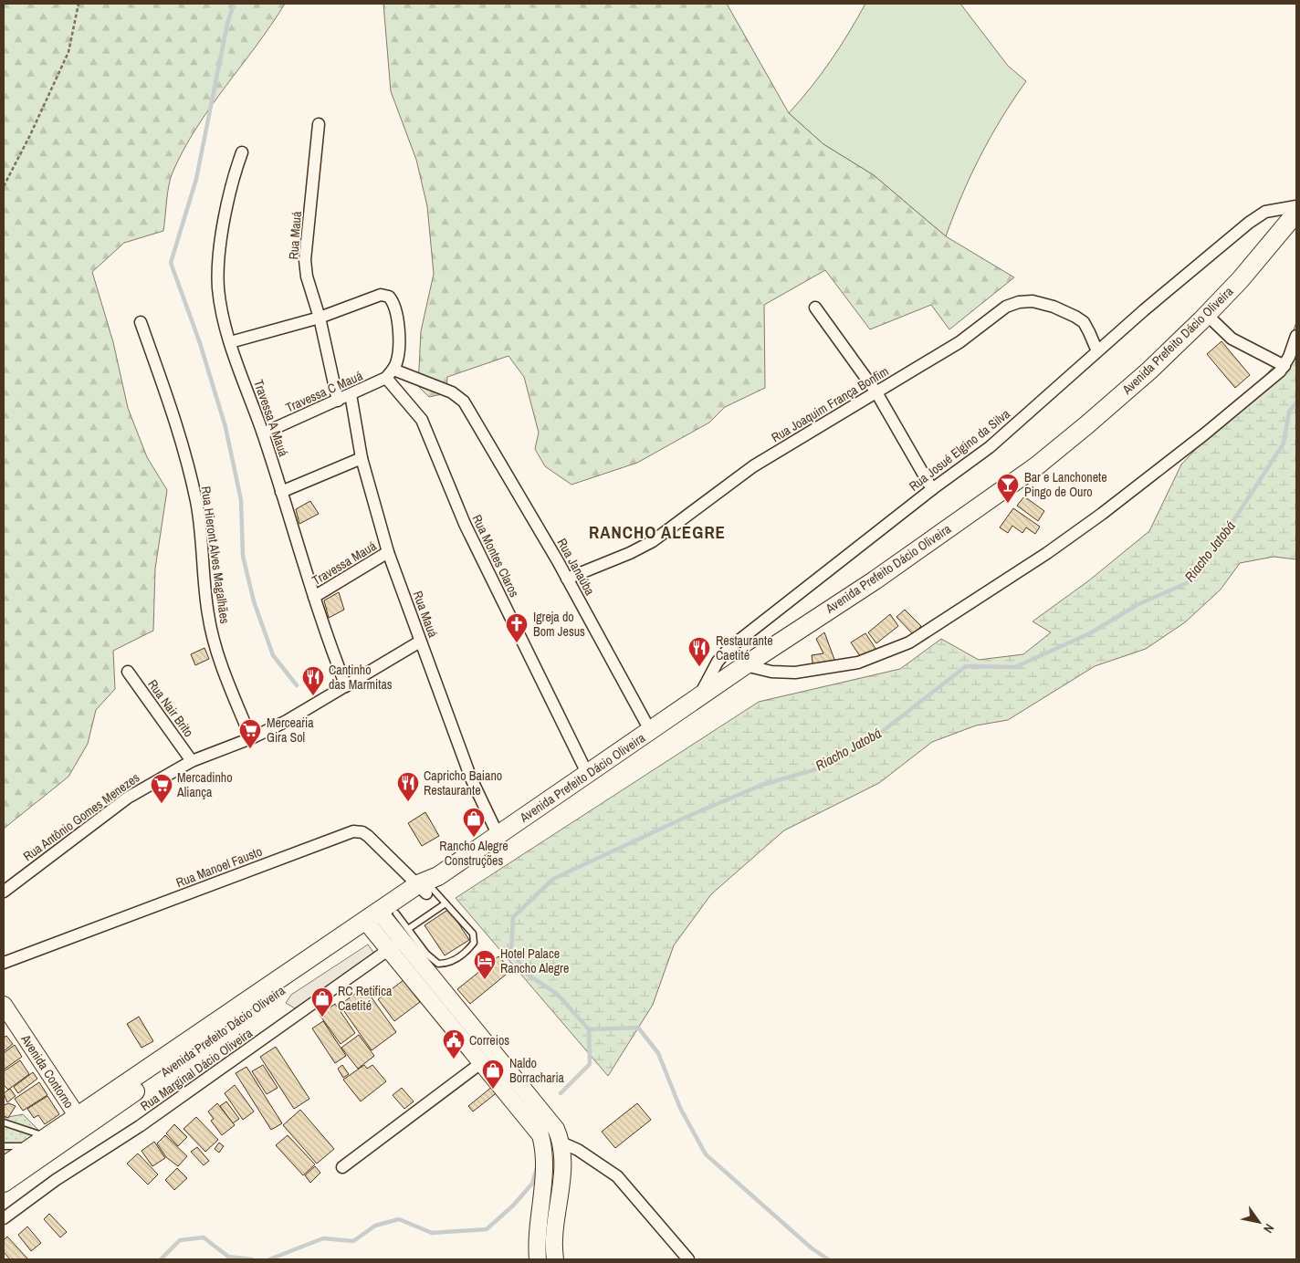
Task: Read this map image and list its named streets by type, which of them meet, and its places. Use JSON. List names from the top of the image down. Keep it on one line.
{"streets":{"main road":["Avenida Prefeito Dácio Oliveira"],"street":["Rua Mauá","Travessa C Mauá","Rua Joaquim França Bonfim","Travessa A Mauá","Rua Josué Elgino da Silva","Rua Hieront Alves Magalhães","Rua Montes Claros","Travessa Mauá","Rua Janaúba","Rua Nair Brito","Rua Antônio Gomes Menezes","Rua Manoel Fausto","Rua Marginal Dácio Oliveira","Avenida Contorno"]},"crossings":[["Rua Mauá","Avenida Prefeito Dácio Oliveira"],["Rua Mauá","Travessa C Mauá"],["Rua Mauá","Travessa Mauá"],["Rua Mauá","Rua Antônio Gomes Menezes"],["Avenida Prefeito Dácio Oliveira","Rua Josué Elgino da Silva"],["Avenida Prefeito Dácio Oliveira","Rua Montes Claros"],["Avenida Prefeito Dácio Oliveira","Rua Janaúba"],["Avenida Prefeito Dácio Oliveira","Rua Manoel Fausto"],["Avenida Prefeito Dácio Oliveira","Avenida Contorno"],["Travessa C Mauá","Travessa A Mauá"],["Travessa C Mauá","Rua Montes Claros"],["Travessa C Mauá","Rua Janaúba"],["Rua Joaquim França Bonfim","Rua Josué Elgino da Silva"],["Rua Joaquim França Bonfim","Rua Janaúba"],["Travessa A Mauá","Travessa Mauá"],["Travessa A Mauá","Rua Antônio Gomes Menezes"],["Rua Hieront Alves Magalhães","Rua Antônio Gomes Menezes"],["Rua Montes Claros","Rua Janaúba"],["Rua Nair Brito","Rua Antônio Gomes Menezes"]],"districts":["RANCHO ALEGRE"],"water":["Riacho Jatobá"],"places":{"bar":["Bar e Lanchonete Pingo de Ouro"],"church":["Igreja do Bom Jesus"],"restaurant":["Restaurante Caetité","Cantinho das Marmitas","Capricho Baiano Restaurante"],"supermarket":["Mercearia Gira Sol","Mercadinho Aliança"],"shop":["Rancho Alegre Construções","RC Retifica Caetité","Naldo Borracharia"],"hotel":["Hotel Palace Rancho Alegre"],"public building":["Correios"]},"north":"bottom right"}
